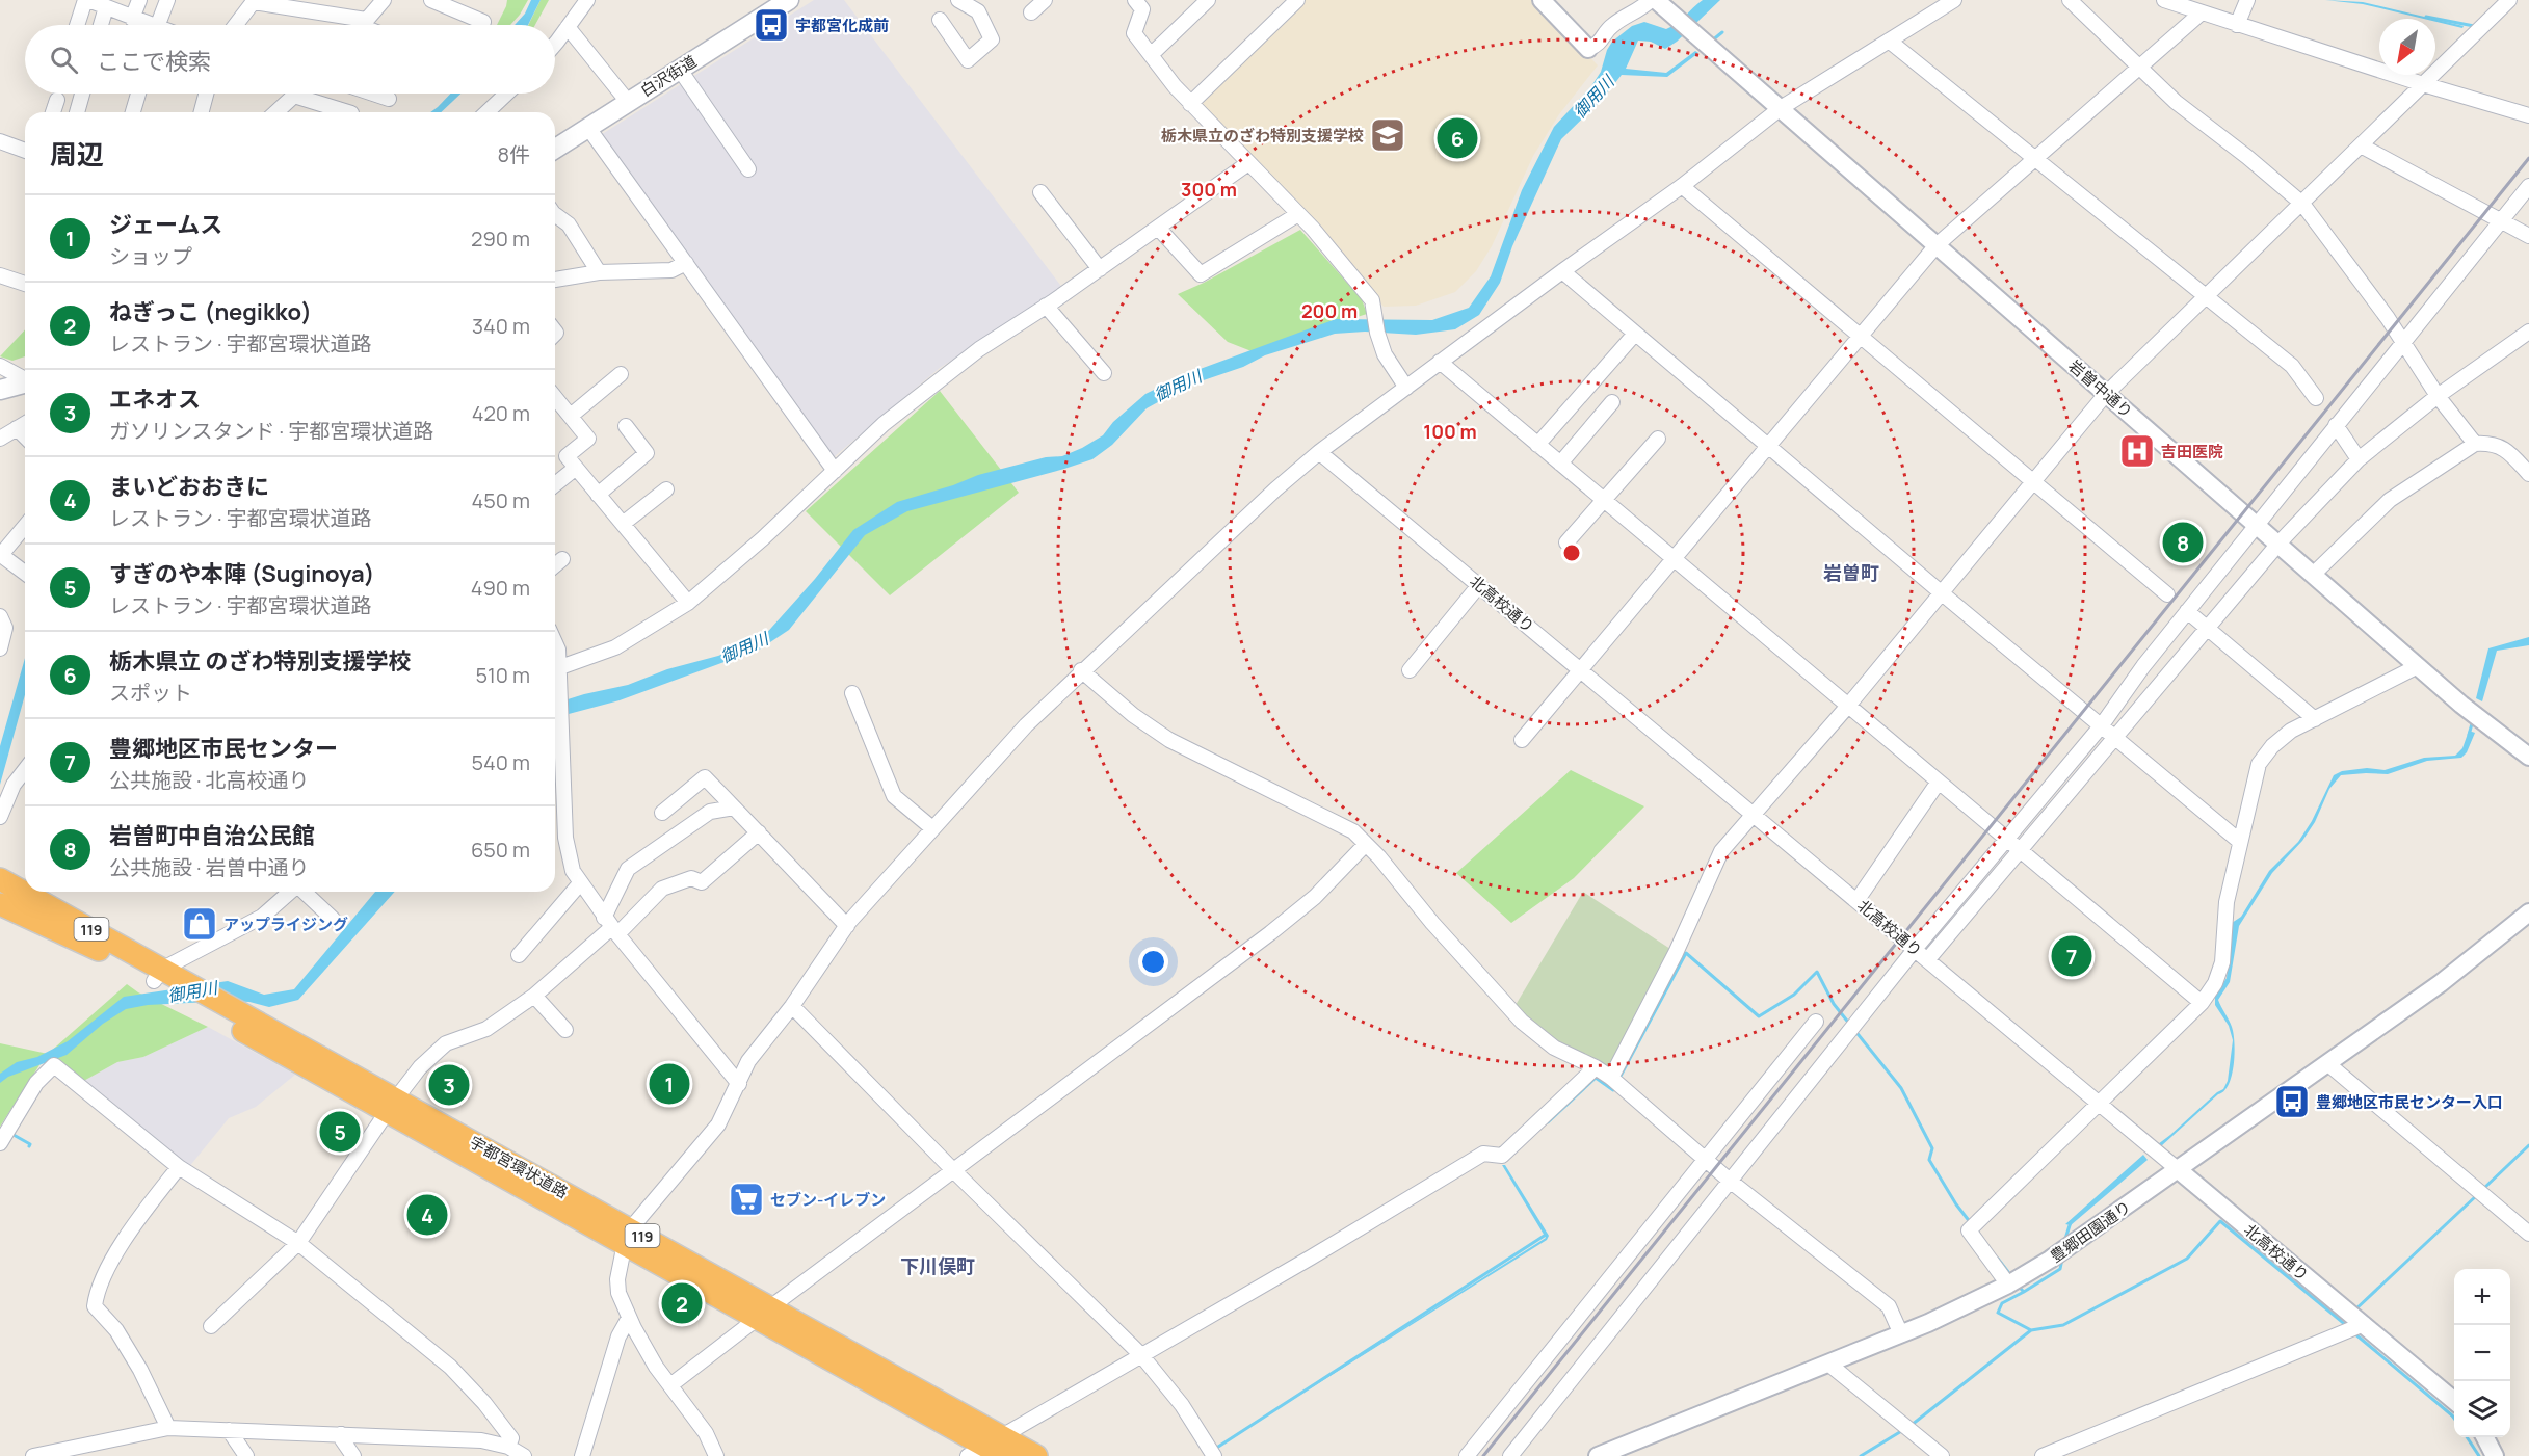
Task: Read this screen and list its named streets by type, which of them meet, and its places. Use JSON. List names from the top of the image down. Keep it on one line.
{"streets":{"highway":["119","宇都宮環状道路"],"main road":["白沢街道"],"street":["岩曽中通り","北高校通り","豊郷田園通り"]},"crossings":[["北高校通り","豊郷田園通り"],["119","宇都宮環状道路"]],"districts":["岩曽町","下川俣町"],"water":["御用川"],"places":{"bus stop":["宇都宮化成前","豊郷地区市民センター入口"],"school or university":["栃木県立のざわ特別支援学校"],"hospital":["吉田医院"],"shop":["アップライジング"],"supermarket":["セブン-イレブン"]},"north":"bottom left","page":{"search":"ここで検索","heading":["周辺","8件"],"pins":["6","8","7","1","3","5","4","2"],"list":[{"mark":"1","name":"ジェームス","note":"ショップ","value":"290 m"},{"mark":"2","name":"ねぎっこ (negikko)","note":"レストラン · 宇都宮環状道路","value":"340 m"},{"mark":"3","name":"エネオス","note":"ガソリンスタンド · 宇都宮環状道路","value":"420 m"},{"mark":"4","name":"まいどおおきに","note":"レストラン · 宇都宮環状道路","value":"450 m"},{"mark":"5","name":"すぎのや本陣 (Suginoya)","note":"レストラン · 宇都宮環状道路","value":"490 m"},{"mark":"6","name":"栃木県立 のざわ特別支援学校","note":"スポット","value":"510 m"},{"mark":"7","name":"豊郷地区市民センター","note":"公共施設 · 北高校通り","value":"540 m"},{"mark":"8","name":"岩曽町中自治公民館","note":"公共施設 · 岩曽中通り","value":"650 m"}],"map_buttons":["+","−"]},"rings":["300 m","200 m","100 m"]}
